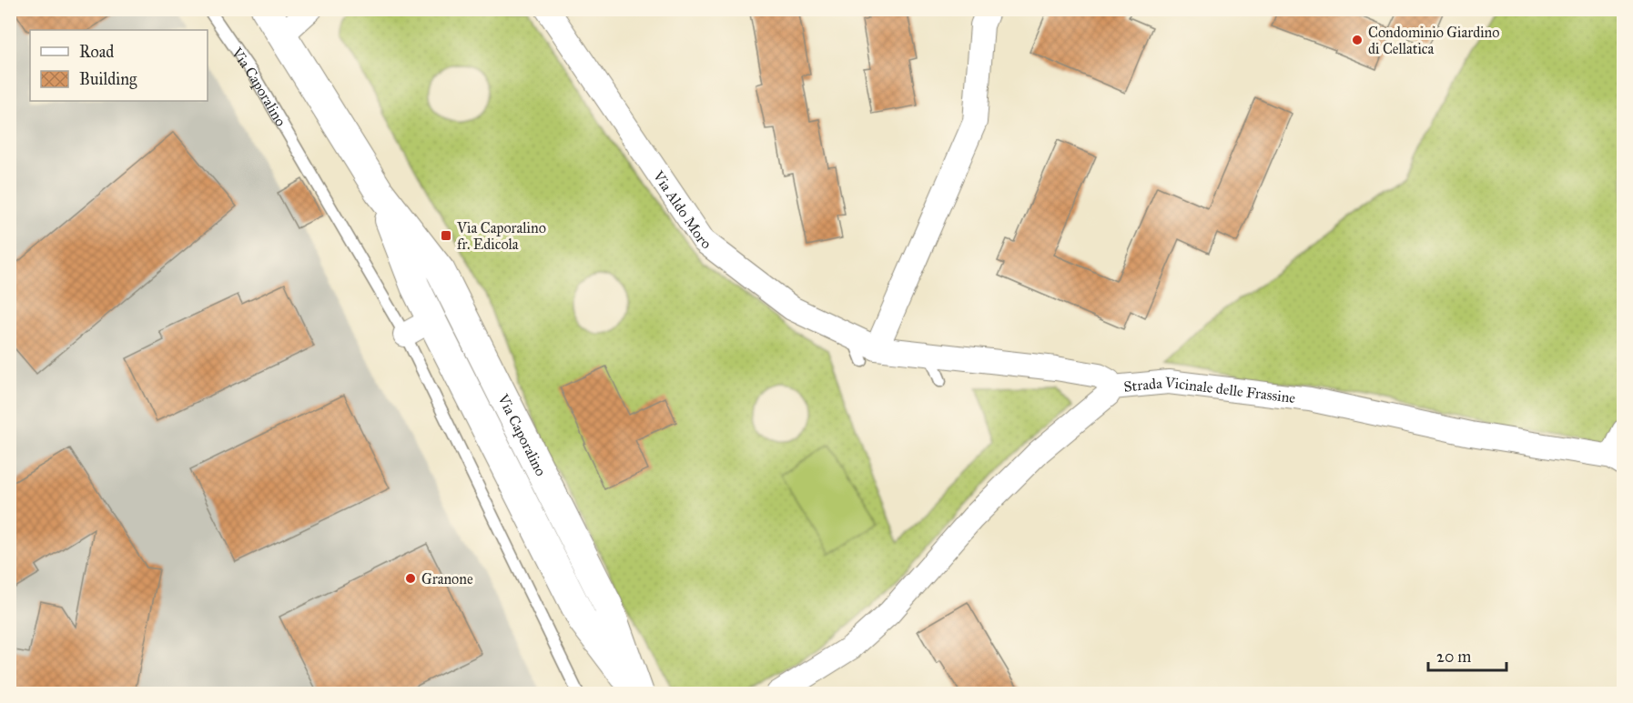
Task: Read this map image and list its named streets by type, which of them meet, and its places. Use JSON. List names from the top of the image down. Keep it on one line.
{"streets":{"street":["Via Caporalino","Via Aldo Moro","Strada Vicinale delle Frassine"]},"crossings":[["Via Aldo Moro","Strada Vicinale delle Frassine"]],"places":{"other":["Condominio Giardino di Cellatica","Granone"],"transit":["Via Caporalino fr. Edicola"]},"legend":["Road","Building"],"scale_bar":"20 m"}
